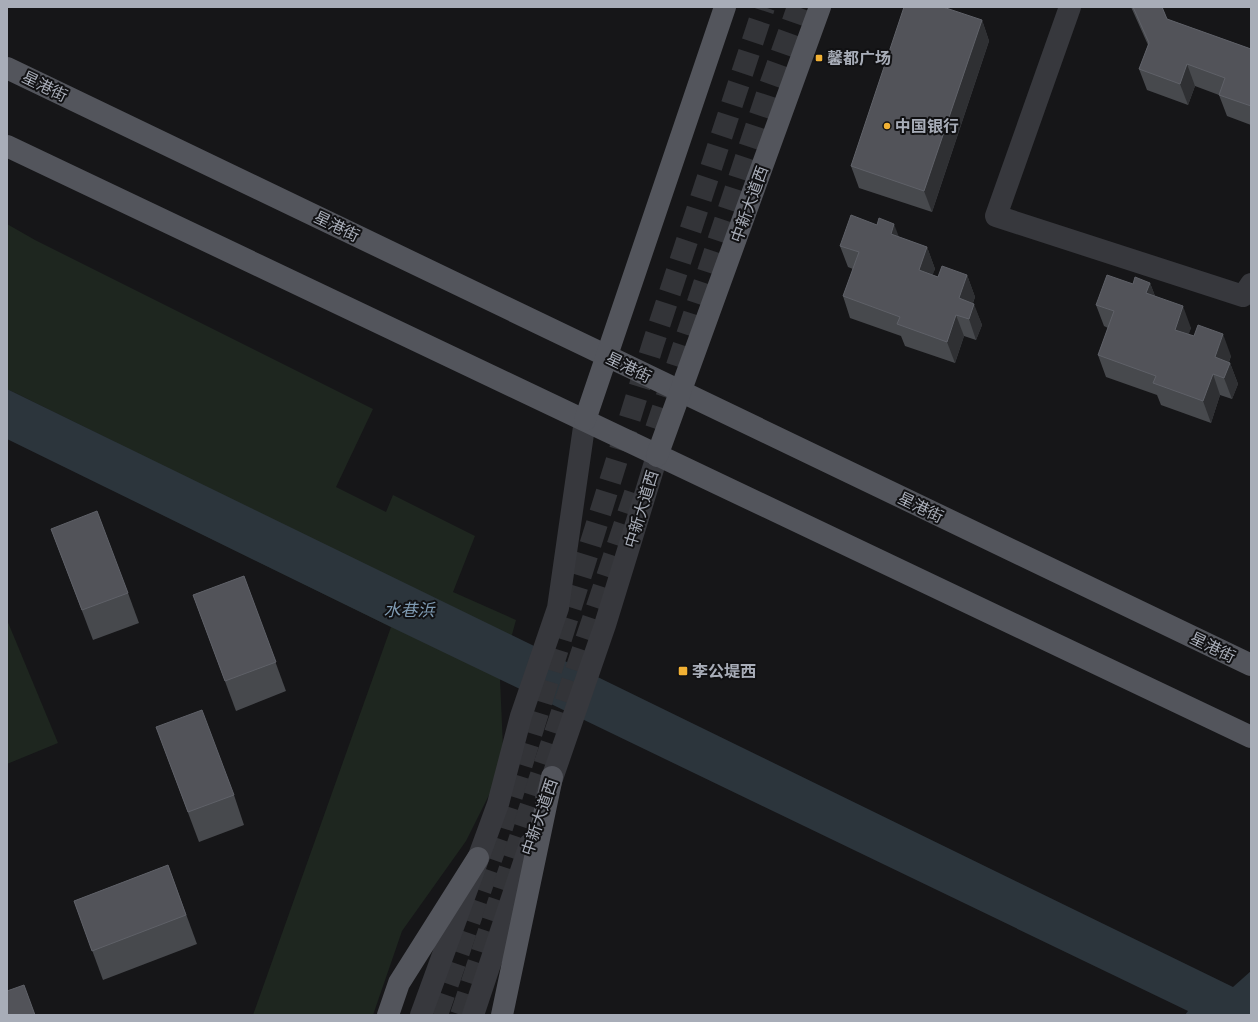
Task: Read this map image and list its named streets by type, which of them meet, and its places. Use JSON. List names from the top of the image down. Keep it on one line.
{"streets":{"main road":["星港街","中新大道西"]},"crossings":[["星港街","中新大道西"]],"water":["水巷浜"],"places":{"transit":["馨都广场","李公堤西"],"other":["中国银行"]}}
